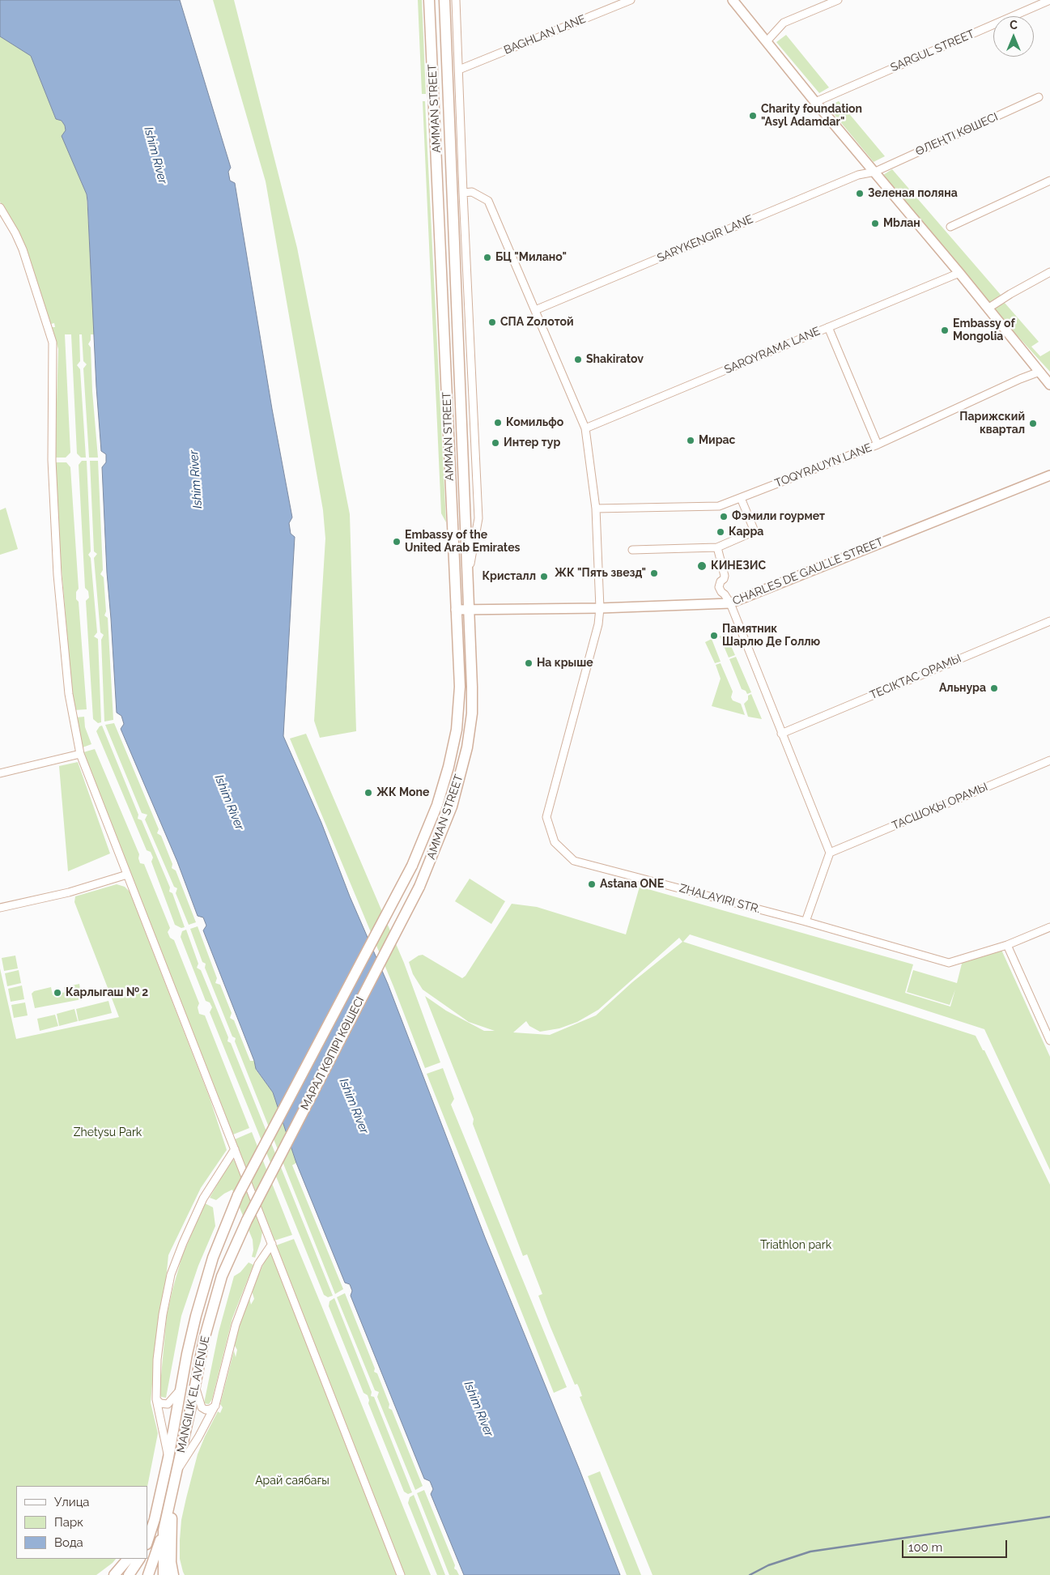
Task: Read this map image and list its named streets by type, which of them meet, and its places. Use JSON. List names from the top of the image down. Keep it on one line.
{"streets":{"main road":["AMMAN STREET","МАРАЛ КӨПІРІ КӨШЕСІ","MANGILIK EL AVENUE"],"street":["BAGHLAN LANE","SARGUL STREET","ӨЛЕҢТІ КӨШЕСІ","SARYKENGIR LANE","SARQYRAMA LANE","TOQYRAUYN LANE","CHARLES DE GAULLE STREET","ТЕСІКТАС ОРАМЫ","ТАСШОҚЫ ОРАМЫ","ZHALAYIRI STR."]},"crossings":[["BAGHLAN LANE","AMMAN STREET"],["AMMAN STREET","CHARLES DE GAULLE STREET"],["AMMAN STREET","ZHALAYIRI STR."],["AMMAN STREET","МАРАЛ КӨПІРІ КӨШЕСІ"],["ӨЛЕҢТІ КӨШЕСІ","SARYKENGIR LANE"],["SARYKENGIR LANE","ZHALAYIRI STR."],["SARQYRAMA LANE","ZHALAYIRI STR."],["TOQYRAUYN LANE","ZHALAYIRI STR."],["CHARLES DE GAULLE STREET","ZHALAYIRI STR."],["МАРАЛ КӨПІРІ КӨШЕСІ","MANGILIK EL AVENUE"]],"water":["Ishim River"],"parks":["Zhetysu Park","Triathlon park","Арай саябағы"],"places":["Charity foundation \"Asyl Adamdar\"","Зеленая поляна","Мbлан","БЦ \"Милано\"","СПА Zолотой","Embassy of Mongolia","Shakiratov","Комильфо","Парижский квартал","Мирас","Интер тур","Фэмили гоурмет","Карра","Embassy of the United Arab Emirates","КИНЕЗИС","ЖК \"Пять звезд\"","Кристалл","Памятник Шарлю Де Голлю","На крыше","Альнура","ЖК Mone","Astana ONE","Карлыгаш № 2"],"legend":["Улица","Парк","Вода"],"scale_bar":"100 m","north":"top"}
